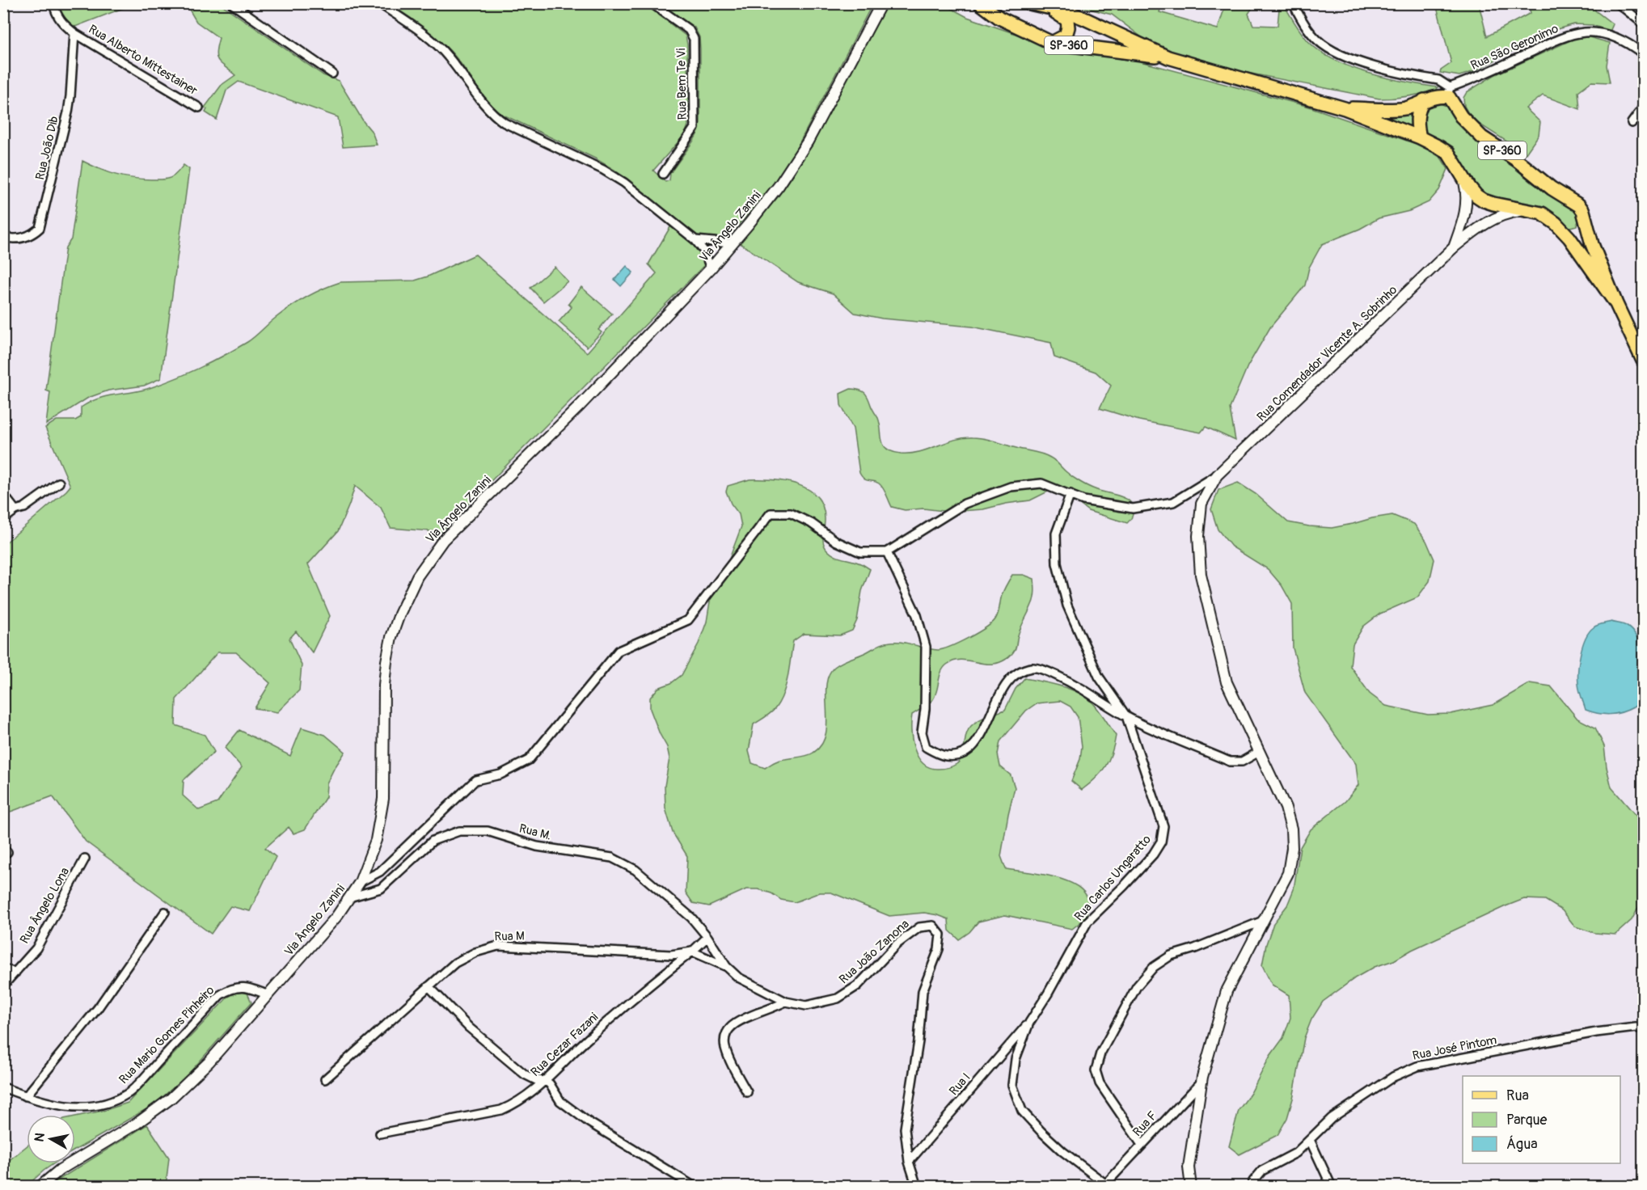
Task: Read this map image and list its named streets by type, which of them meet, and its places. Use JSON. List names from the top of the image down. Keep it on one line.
{"streets":{"main road":["SP-360"],"street":["Rua São Geronimo","Rua Alberto Mittestainer","Rua Bem Te Vi","Rua João Dib","Via Ângelo Zanini","Rua Comendador Vicente A. Sobrinho","Rua M.","Rua Carlos Ungaratto","Rua Ângelo Lona","Rua M","Rua João Zanona","Rua Mario Gomes Pinheiro","Rua Cezar Fazani","Rua José Pintom","Rua I","Rua F"]},"crossings":[["SP-360","Rua São Geronimo"],["SP-360","Rua Comendador Vicente A. Sobrinho"],["Rua Alberto Mittestainer","Rua João Dib"],["Via Ângelo Zanini","Rua M."],["Via Ângelo Zanini","Rua Mario Gomes Pinheiro"],["Rua Comendador Vicente A. Sobrinho","Rua F"],["Rua M.","Rua João Zanona"],["Rua Carlos Ungaratto","Rua I"],["Rua Carlos Ungaratto","Rua F"],["Rua M","Rua Cezar Fazani"],["Rua João Zanona","Rua I"]],"legend":["Rua","Parque","Água"],"north":"left"}
